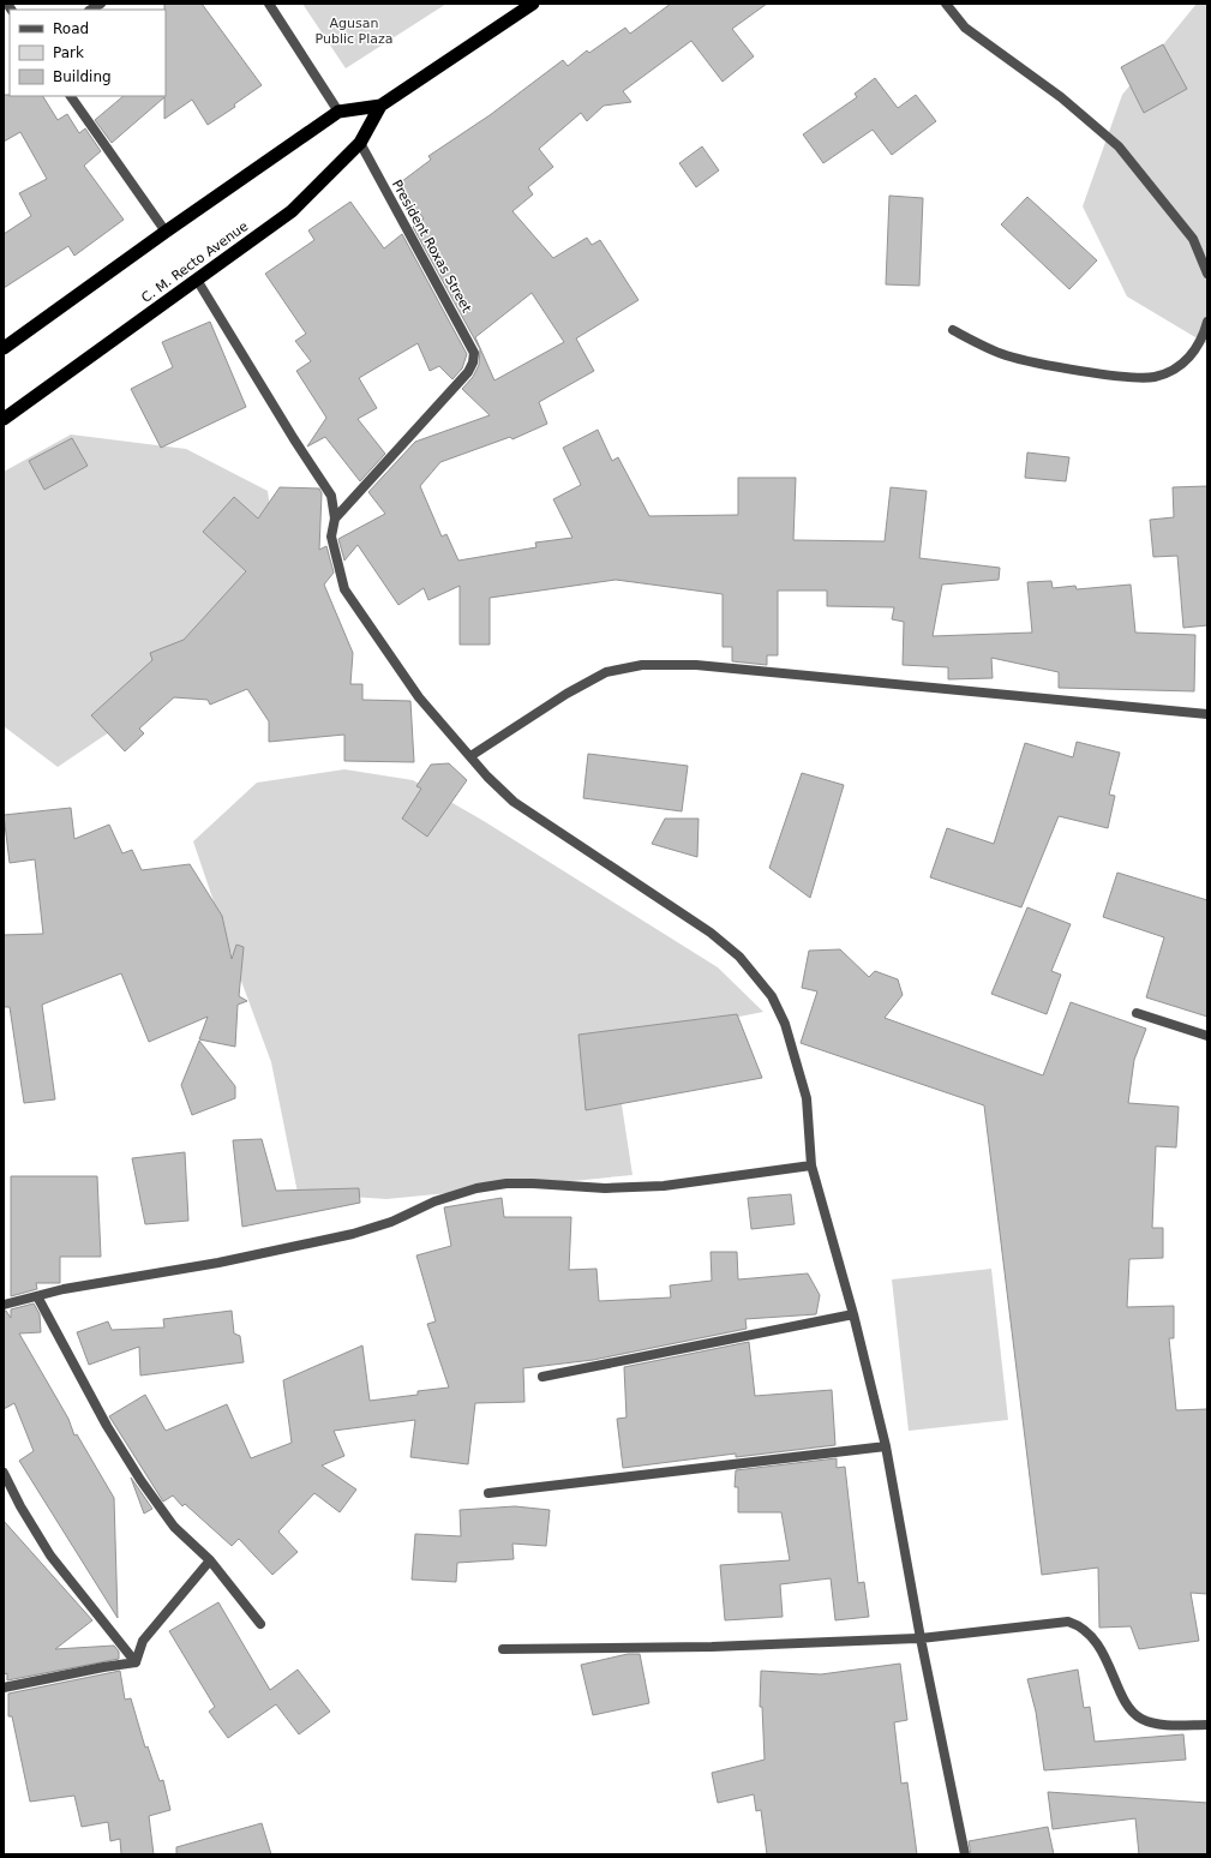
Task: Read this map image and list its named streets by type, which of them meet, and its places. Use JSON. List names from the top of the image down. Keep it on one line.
{"streets":{"highway":["C. M. Recto Avenue"],"street":["President Roxas Street"]},"crossings":[["President Roxas Street","C. M. Recto Avenue"]],"parks":["Agusan Public Plaza"],"legend":["Road","Park","Building"]}
